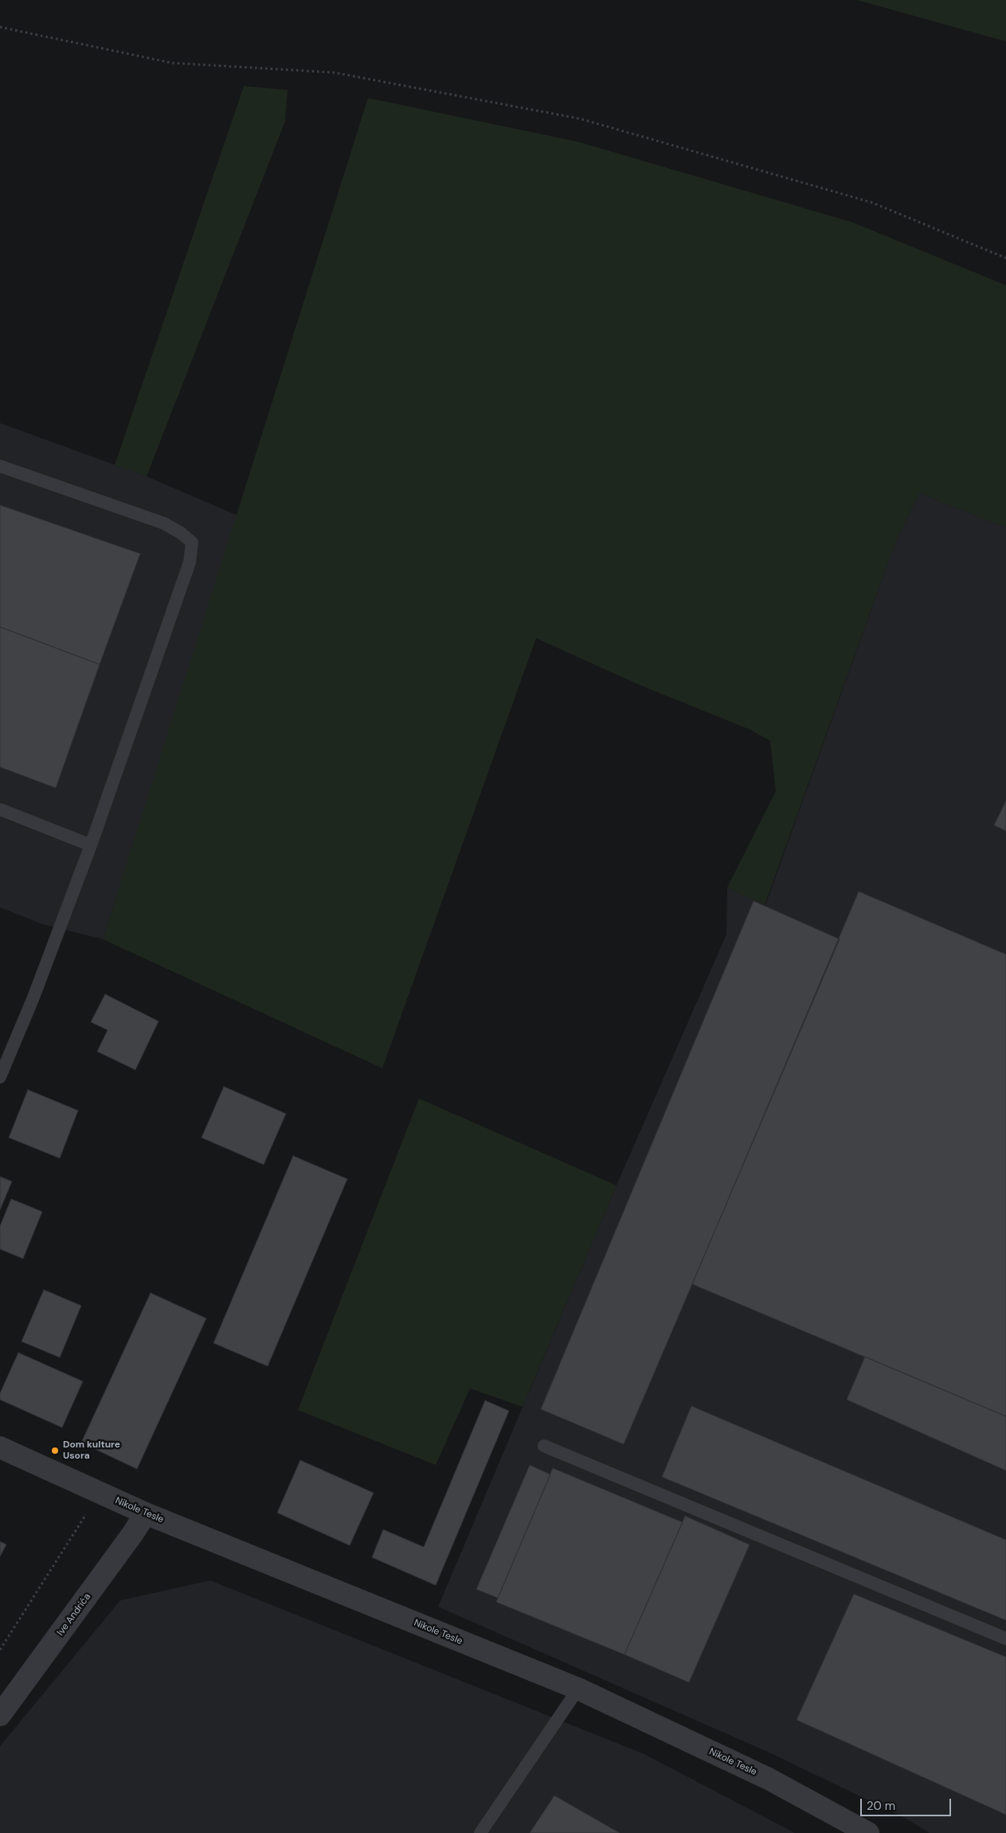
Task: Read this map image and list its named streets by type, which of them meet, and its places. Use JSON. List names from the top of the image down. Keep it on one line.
{"streets":{"street":["Nikole Tesle","Ive Andrića"]},"crossings":[["Nikole Tesle","Ive Andrića"]],"places":["Dom kulture Usora"],"scale_bar":"20 m"}
